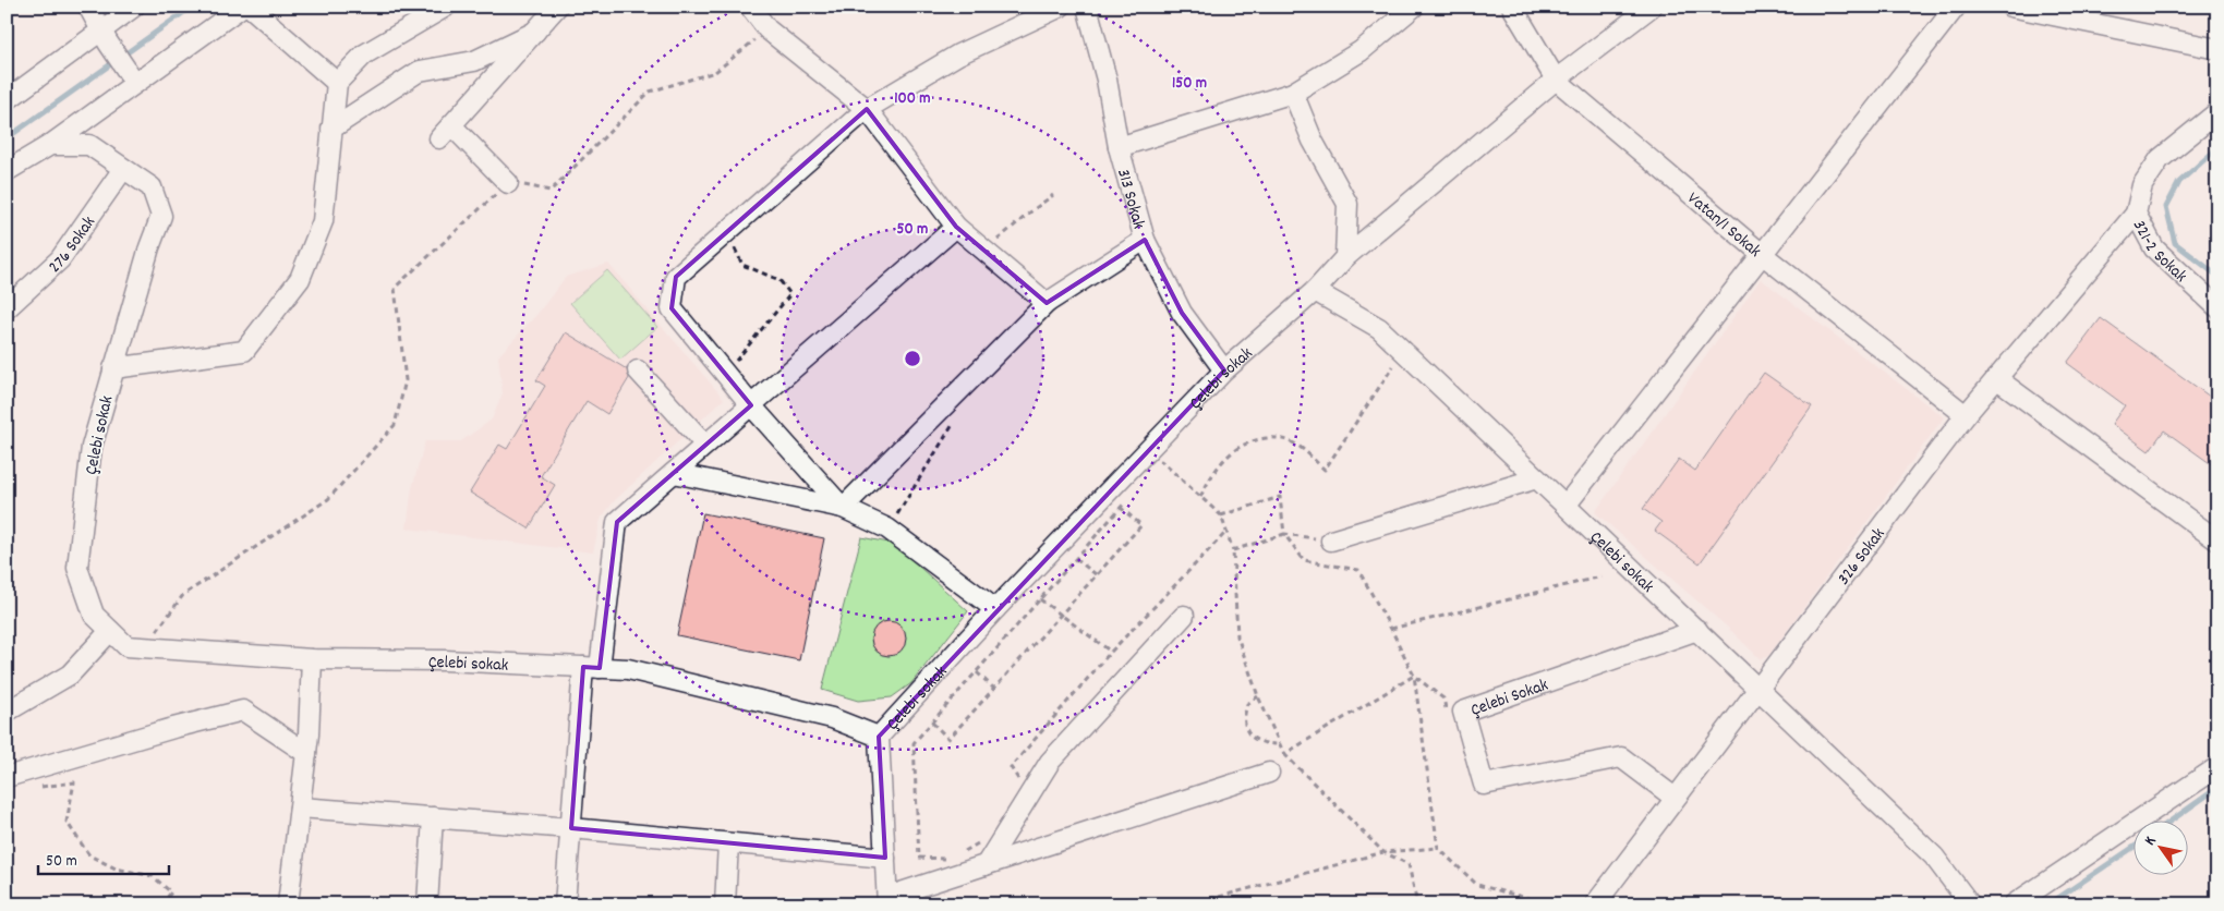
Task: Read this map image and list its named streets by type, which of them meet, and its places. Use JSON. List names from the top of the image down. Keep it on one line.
{"streets":{"street":["313 Sokak","Vatan/1 Sokak","276 Sokak","321-2 Sokak","Çelebi sokak","326 Sokak","Çelebi Sokak"]},"crossings":[["313 Sokak","Çelebi sokak"],["Vatan/1 Sokak","326 Sokak"],["276 Sokak","Çelebi sokak"],["321-2 Sokak","326 Sokak"],["Çelebi sokak","326 Sokak"],["Çelebi sokak","Çelebi Sokak"],["326 Sokak","Çelebi Sokak"]],"scale_bar":"50 m","north":"top left","rings":["150 m","100 m","50 m"]}
